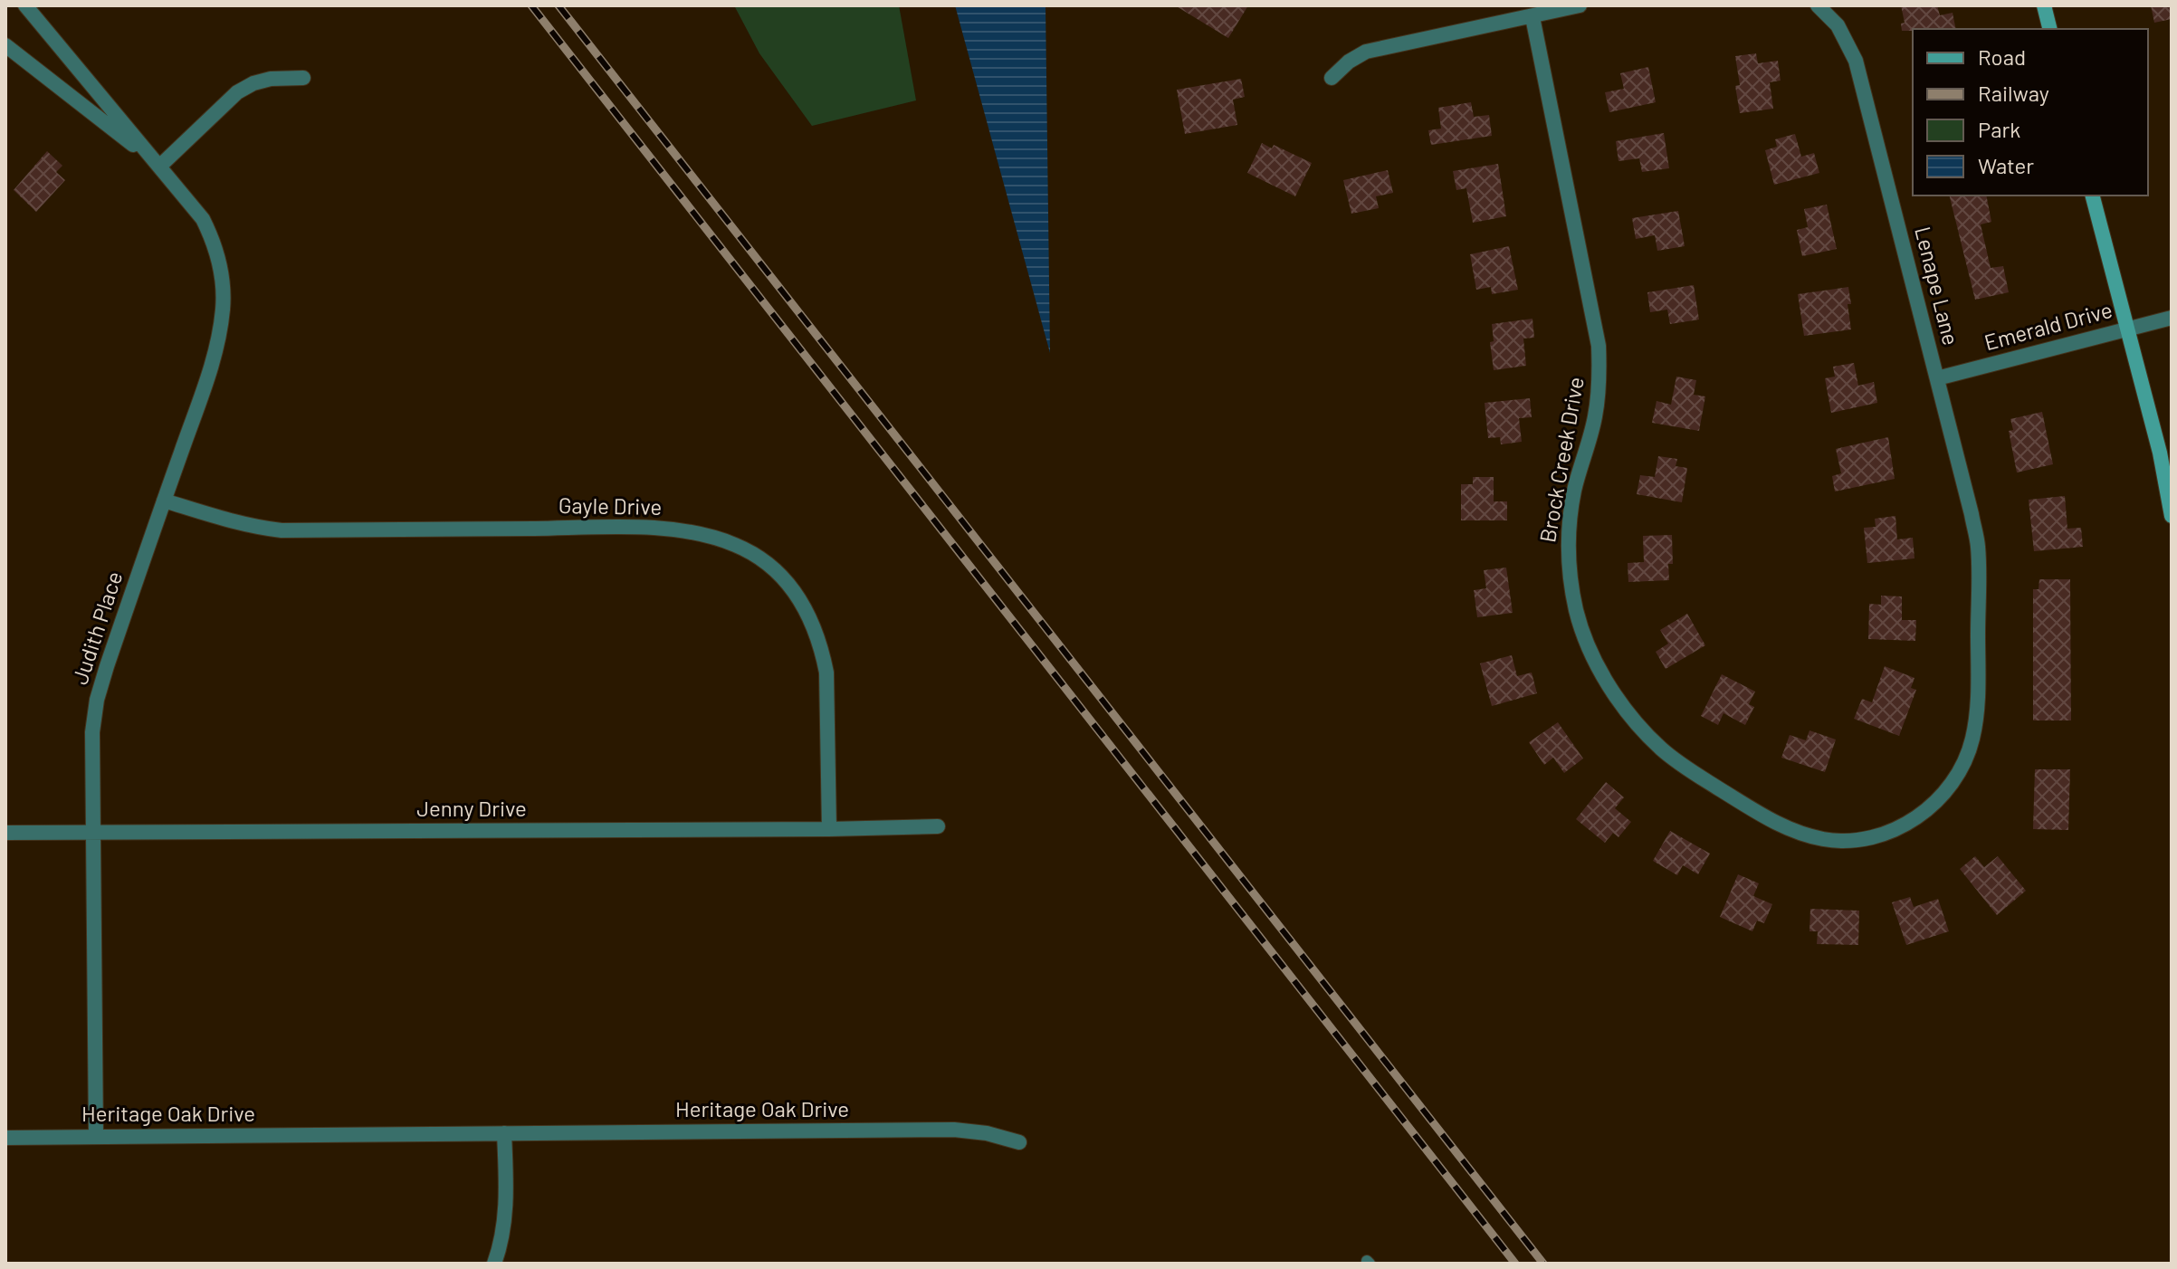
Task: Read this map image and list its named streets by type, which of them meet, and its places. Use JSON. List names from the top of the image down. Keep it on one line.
{"streets":{"street":["Lenape Lane","Emerald Drive","Brock Creek Drive","Gayle Drive","Judith Place","Jenny Drive","Heritage Oak Drive"]},"crossings":[["Lenape Lane","Emerald Drive"],["Lenape Lane","Brock Creek Drive"],["Emerald Drive","Brock Creek Drive"],["Gayle Drive","Judith Place"],["Gayle Drive","Jenny Drive"],["Judith Place","Jenny Drive"],["Judith Place","Heritage Oak Drive"]],"legend":["Road","Railway","Park","Water"]}
